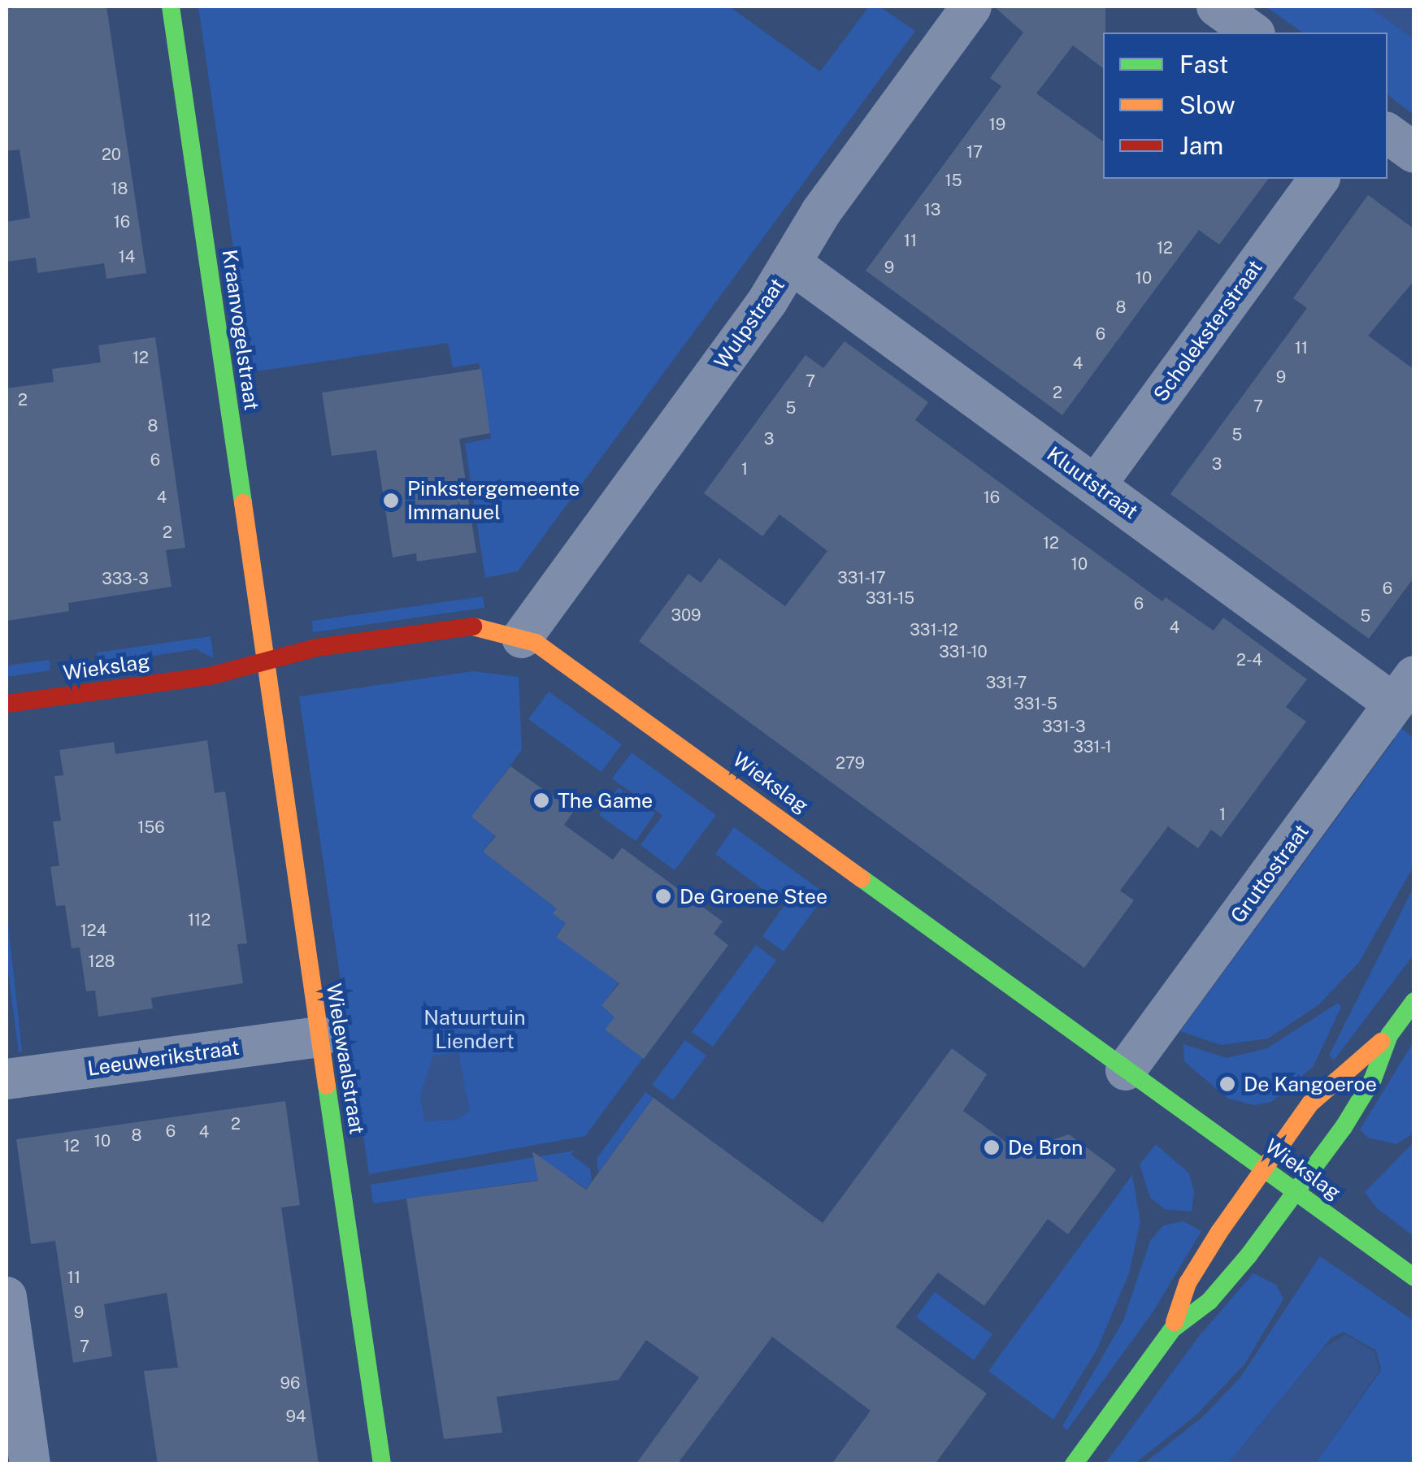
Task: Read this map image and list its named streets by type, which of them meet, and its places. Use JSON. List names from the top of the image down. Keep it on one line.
{"streets":{"street":["Wulpstraat","Kraanvogelstraat","Scholeksterstraat","Kluutstraat","Wiekslag","Gruttostraat","Leeuwerikstraat","Wielewaalstraat"]},"crossings":[["Wulpstraat","Kluutstraat"],["Wulpstraat","Wiekslag"],["Kraanvogelstraat","Wiekslag"],["Kraanvogelstraat","Wielewaalstraat"],["Scholeksterstraat","Kluutstraat"],["Kluutstraat","Gruttostraat"],["Wiekslag","Gruttostraat"],["Wiekslag","Wielewaalstraat"],["Leeuwerikstraat","Wielewaalstraat"]],"parks":["Natuurtuin Liendert"],"places":["Pinkstergemeente Immanuel","The Game","De Groene Stee","De Kangoeroe","De Bron"],"house_numbers":["19","17","20","15","18","13","16","11","12","14","9","10","8","6","11","12","4","9","7","2","2","7","5","8","5","3","6","3","1","4","16","2","12","10","331-17","333-3","6","331-15","6","309","5","4","331-12","331-10","2-4","331-7","331-5","331-3","331-1","279","1","156","112","124","128","2","6","4","8","10","12","11","9","7","96","94"],"legend":["Fast","Slow","Jam"]}
